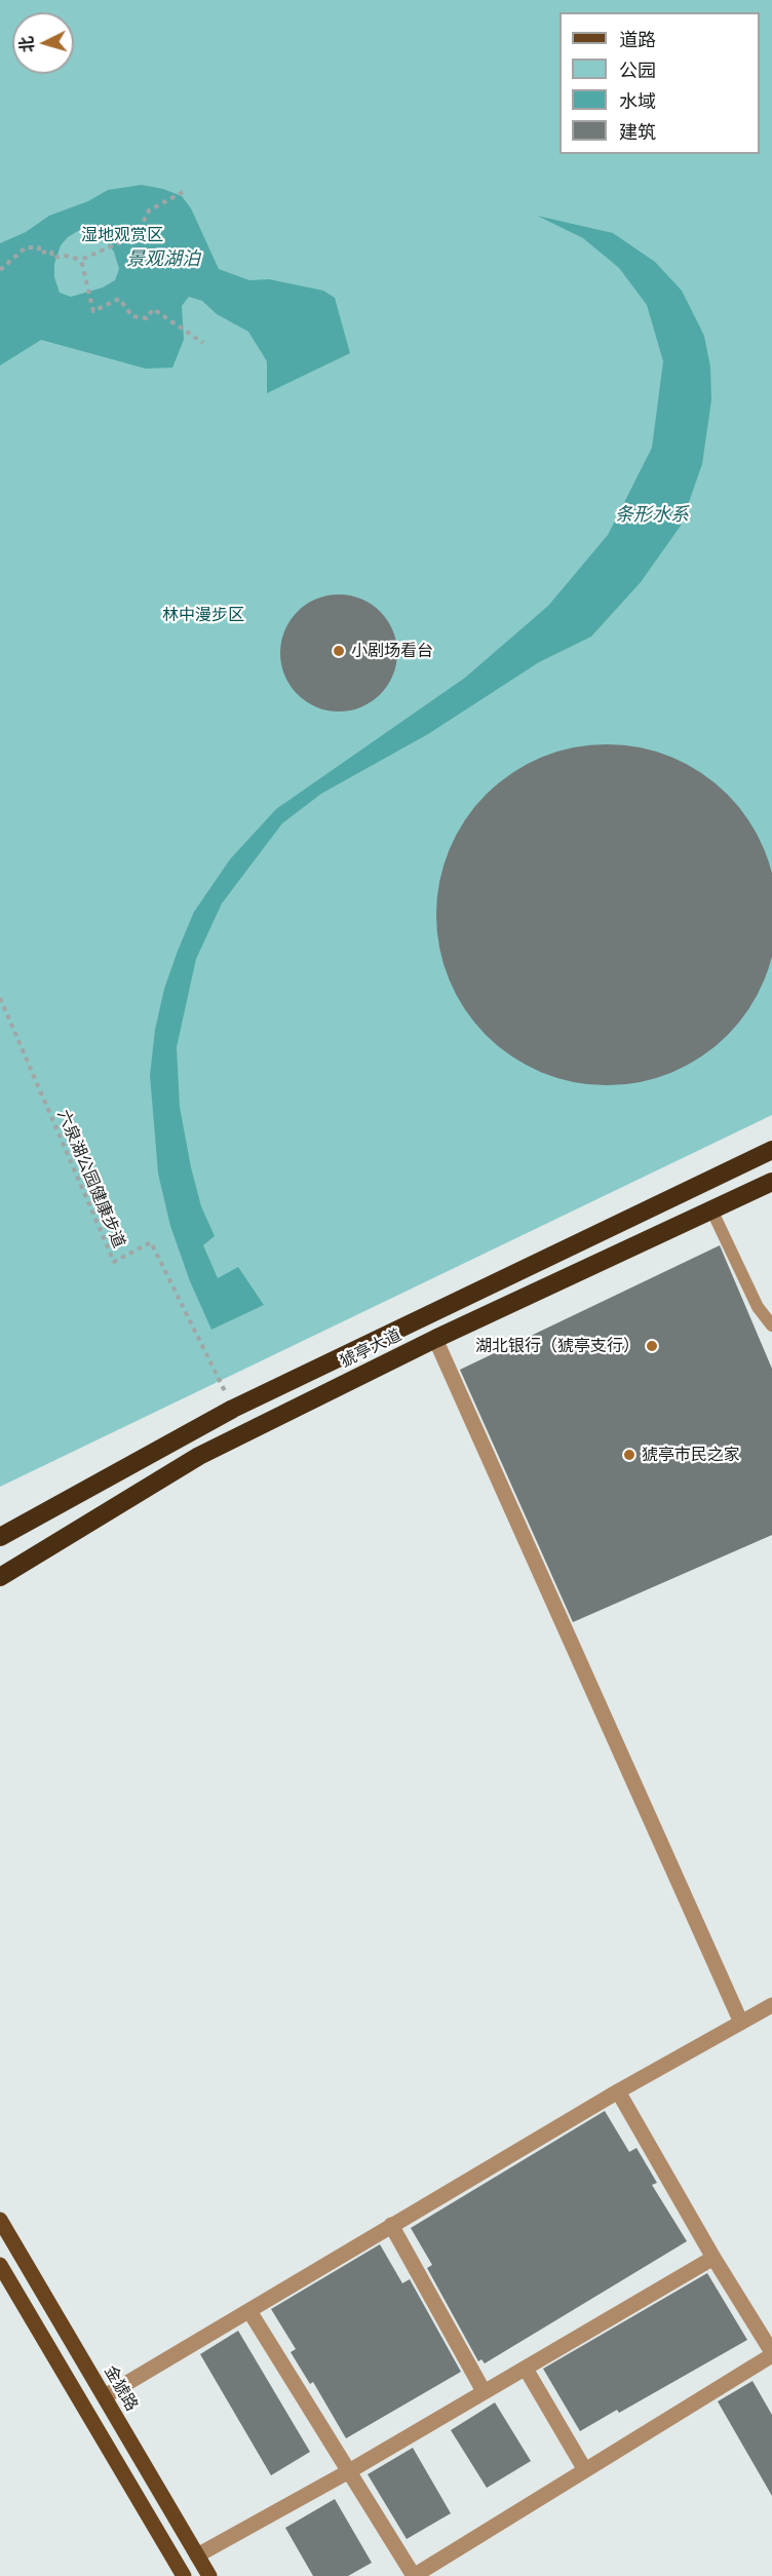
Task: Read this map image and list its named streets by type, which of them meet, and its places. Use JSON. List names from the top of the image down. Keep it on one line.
{"streets":{"highway":["猇亭大道"],"main road":["金猇路"],"path":["六泉湖公园健康步道"]},"crossings":[["六泉湖公园健康步道","猇亭大道"]],"water":["景观湖泊","条形水系"],"parks":["湿地观赏区","林中漫步区"],"places":["小剧场看台","湖北银行（猇亭支行）","猇亭市民之家"],"legend":["道路","公园","水域","建筑"],"north":"left"}
